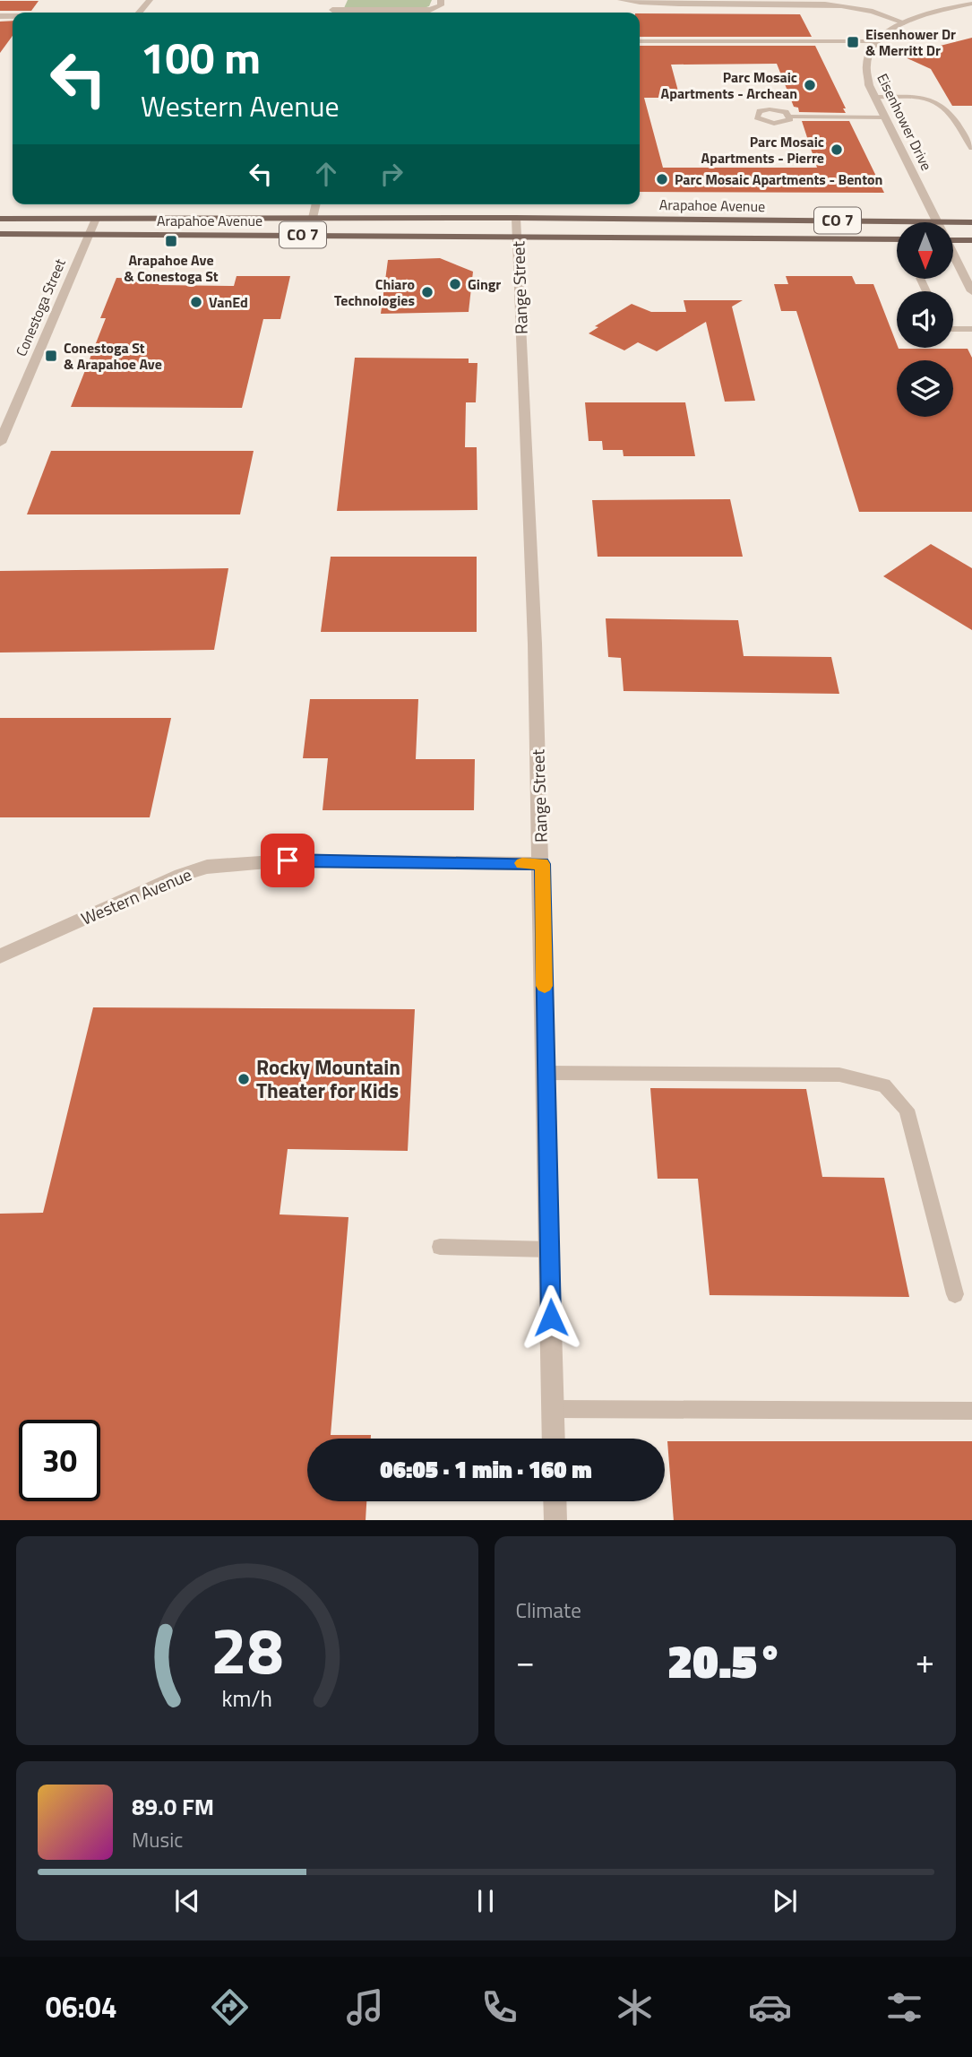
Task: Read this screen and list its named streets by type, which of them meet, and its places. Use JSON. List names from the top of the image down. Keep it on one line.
{"streets":{"main road":["Arapahoe Avenue","CO 7"],"street":["Eisenhower Drive","Range Street","Conestoga Street","Western Avenue"]},"crossings":[["Eisenhower Drive","Arapahoe Avenue"],["Arapahoe Avenue","Range Street"],["Arapahoe Avenue","Conestoga Street"],["Range Street","Western Avenue"]],"places":{"transit":["Eisenhower Dr & Merritt Dr","Arapahoe Ave & Conestoga St","Conestoga St & Arapahoe Ave"],"other":["Parc Mosaic Apartments - Archean","Parc Mosaic Apartments - Pierre","Parc Mosaic Apartments - Benton","Gingr","Chiaro Technologies","VanEd","Rocky Mountain Theater for Kids"]},"north":"bottom","page":{"turn":["100 m","Western Avenue"],"limit":"30","trip":"06:05 · 1 min · 160 m","tile":"Climate","heat":["−","20.5°","+"],"song":["89.0 FM","Music"],"tabs":"06:04","gauge":["28","km/h"]}}
